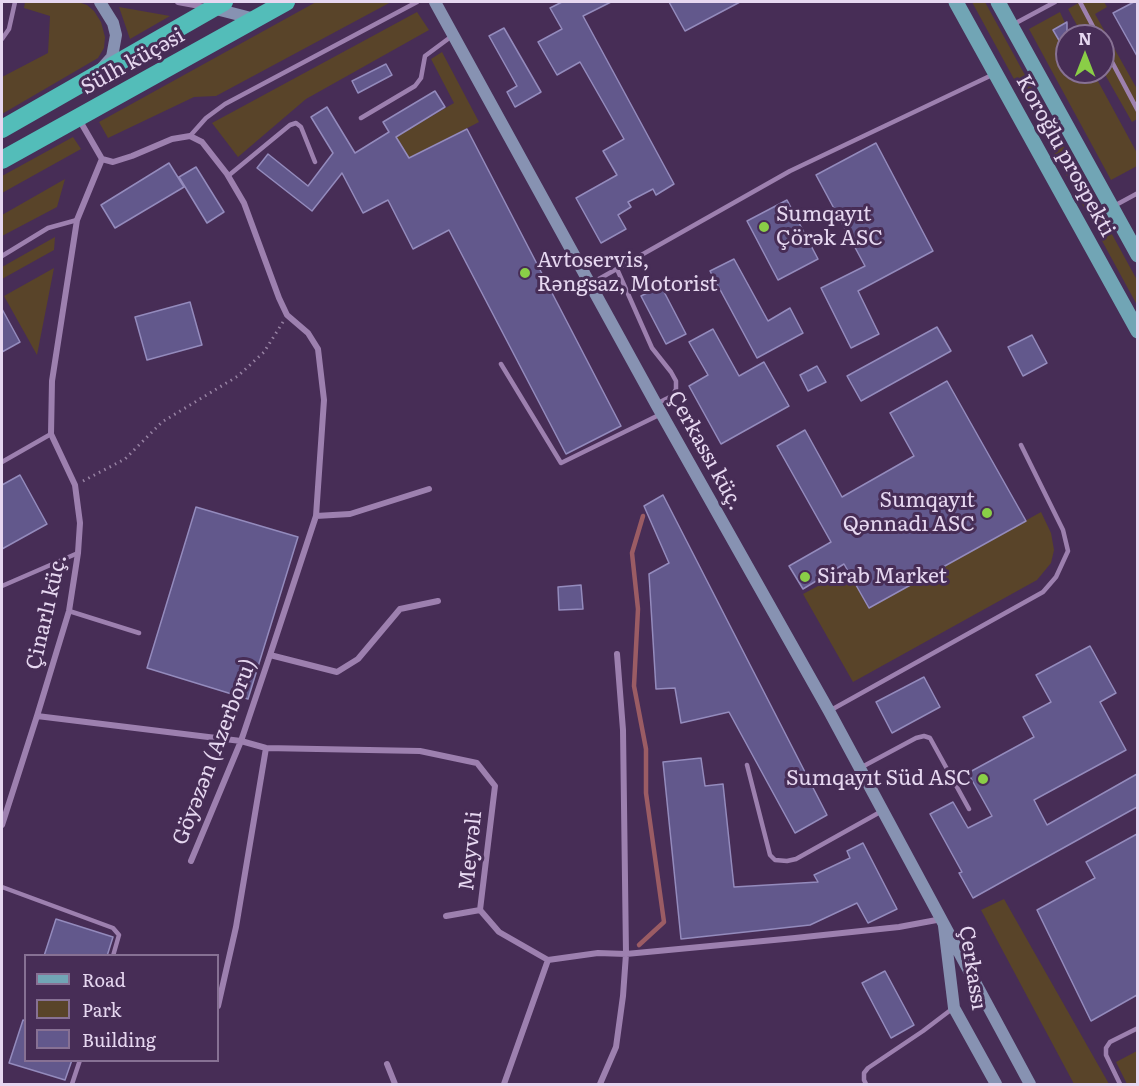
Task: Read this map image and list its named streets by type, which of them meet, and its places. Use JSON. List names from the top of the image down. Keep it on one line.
{"streets":{"highway":["Sülh küçəsi"],"main road":["Koroğlu prospekti"],"street":["Çerkassı küç.","Çinarlı küç.","Göyəzən (Azerboru)","Meyvəli","Çerkassı"]},"crossings":[["Çerkassı küç.","Çerkassı"],["Çinarlı küç.","Meyvəli"],["Göyəzən (Azerboru)","Meyvəli"]],"places":["Sumqayıt Çörək ASC","Avtoservis, Rəngsaz, Motorist","Sumqayıt Qənnadı ASC","Sirab Market","Sumqayıt Süd ASC"],"legend":["Road","Park","Building"],"north":"top"}
